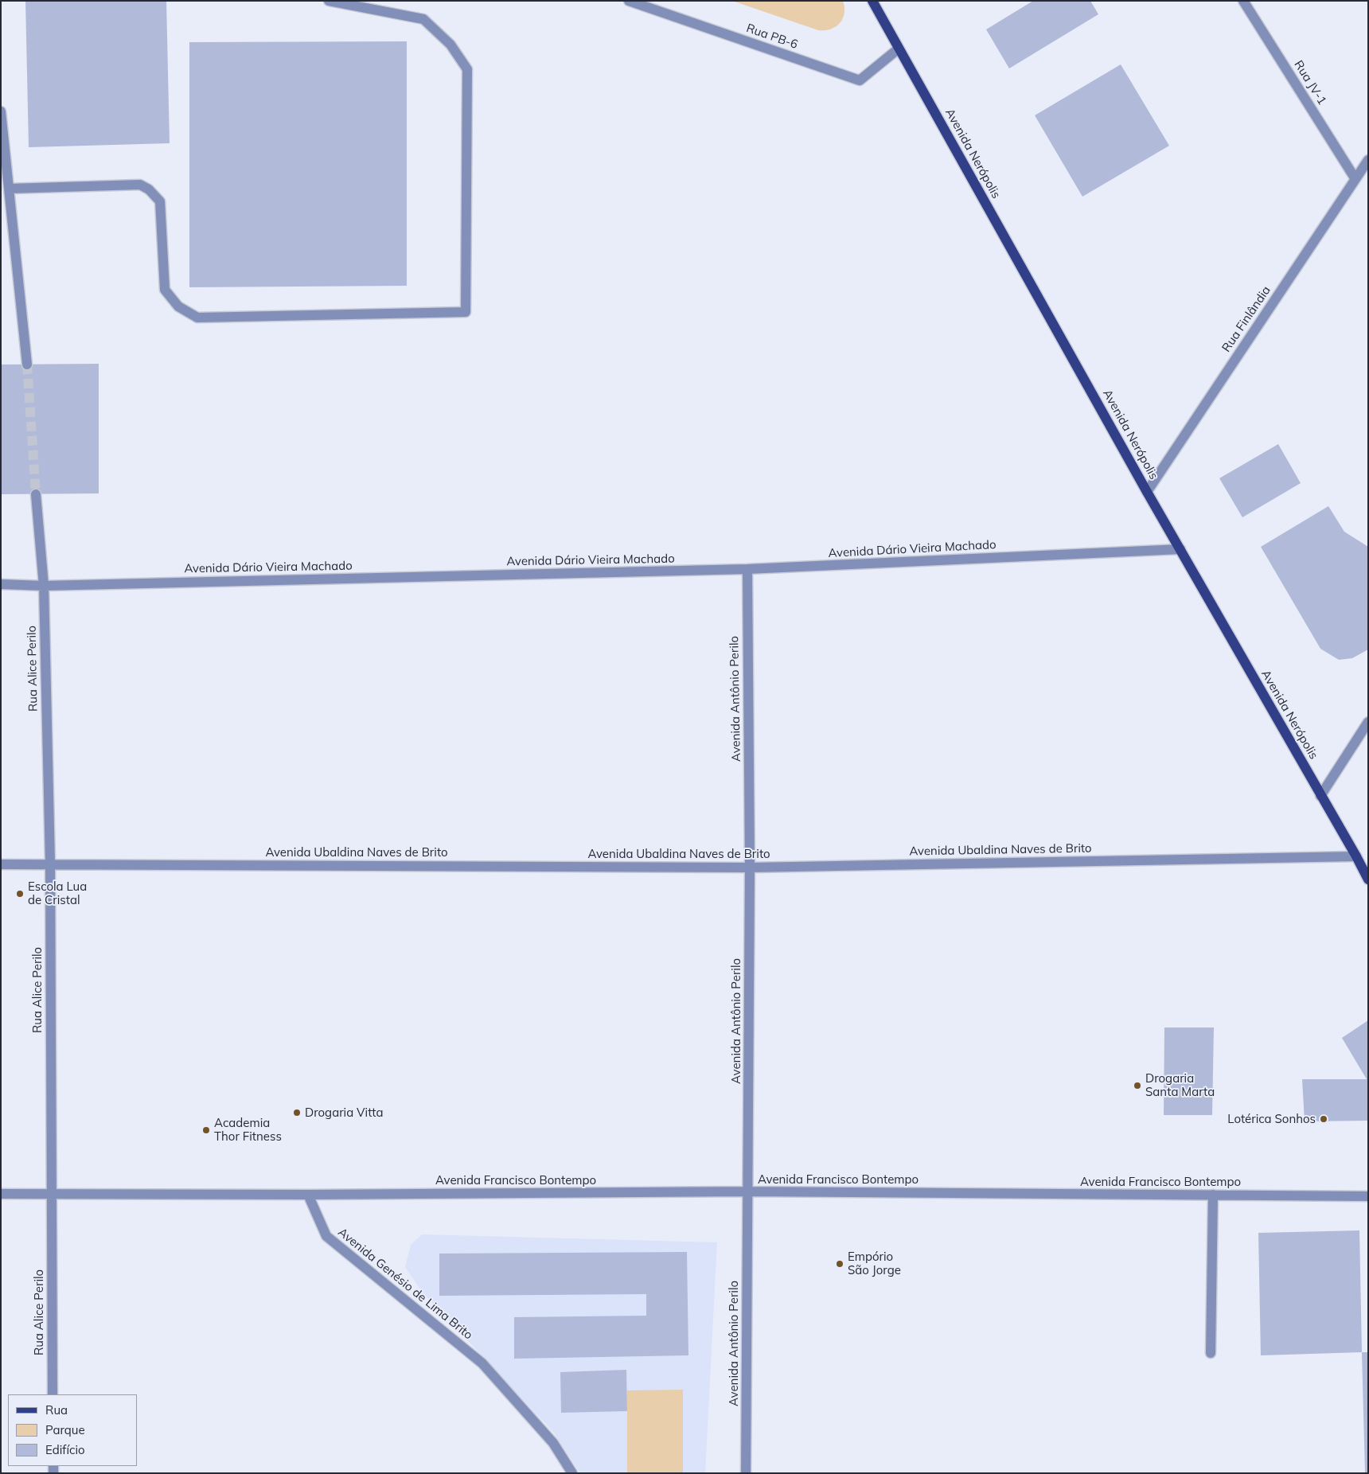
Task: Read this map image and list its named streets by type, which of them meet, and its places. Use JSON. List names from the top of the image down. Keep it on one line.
{"streets":{"main road":["Avenida Nerópolis"],"street":["Rua PB-6","Rua JV-1","Rua Finlândia","Avenida Dário Vieira Machado","Rua Alice Perilo","Avenida Antônio Perilo","Avenida Ubaldina Naves de Brito","Avenida Francisco Bontempo","Avenida Genésio de Lima Brito"]},"crossings":[["Rua PB-6","Avenida Nerópolis"],["Rua JV-1","Rua Finlândia"],["Avenida Nerópolis","Rua Finlândia"],["Avenida Nerópolis","Avenida Dário Vieira Machado"],["Avenida Nerópolis","Avenida Ubaldina Naves de Brito"],["Avenida Dário Vieira Machado","Rua Alice Perilo"],["Avenida Dário Vieira Machado","Avenida Antônio Perilo"],["Rua Alice Perilo","Avenida Ubaldina Naves de Brito"],["Avenida Antônio Perilo","Avenida Ubaldina Naves de Brito"],["Avenida Antônio Perilo","Avenida Francisco Bontempo"],["Avenida Francisco Bontempo","Avenida Genésio de Lima Brito"]],"places":["Escola Lua de Cristal","Drogaria Santa Marta","Drogaria Vitta","Lotérica Sonhos","Academia Thor Fitness","Empório São Jorge"],"legend":["Rua","Parque","Edifício"]}
